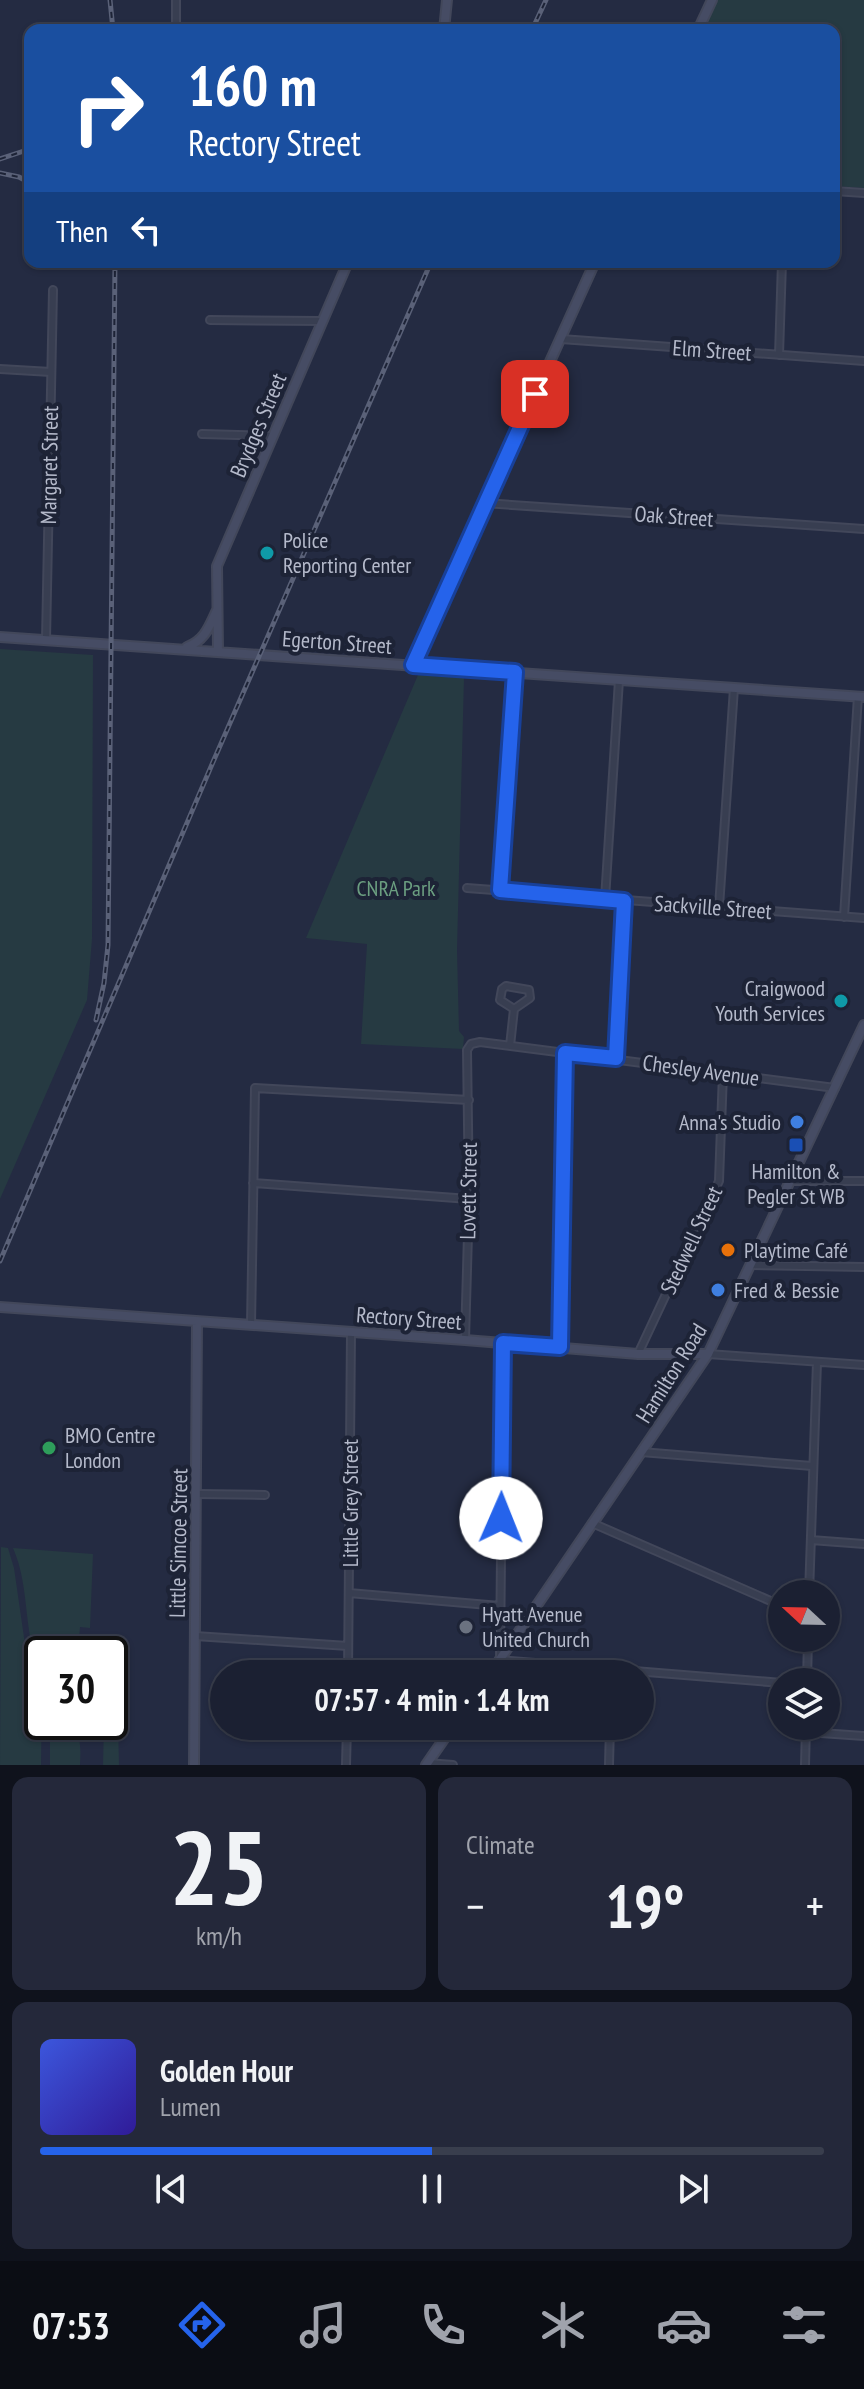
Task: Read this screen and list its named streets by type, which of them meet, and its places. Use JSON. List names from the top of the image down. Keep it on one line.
{"streets":{"street":["Elm Street","Brydges Street","Margaret Street","Oak Street","Egerton Street","Sackville Street","Chesley Avenue","Lovett Street","Stedwell Street","Rectory Street","Hamilton Road","Little Grey Street","Little Simcoe Street"]},"crossings":[["Brydges Street","Egerton Street"],["Margaret Street","Egerton Street"],["Chesley Avenue","Lovett Street"],["Chesley Avenue","Stedwell Street"],["Chesley Avenue","Hamilton Road"],["Lovett Street","Rectory Street"],["Stedwell Street","Rectory Street"],["Rectory Street","Hamilton Road"],["Rectory Street","Little Grey Street"],["Rectory Street","Little Simcoe Street"]],"parks":["CNRA Park"],"places":{"other":["Police Reporting Center","Craigwood Youth Services","Anna's Studio","Playtime Café","Fred & Bessie","BMO Centre London","Hyatt Avenue United Church"],"transit":["Hamilton & Pegler St WB"]},"north":"left","page":{"turn":["160 m","Rectory Street"],"then":"Then","limit":"30","trip":"07:57 · 4 min · 1.4 km","tile":[["25","km/h"],"Climate"],"heat":["−","19°","+"],"song":["Golden Hour","Lumen"],"tabs":"07:53"}}
